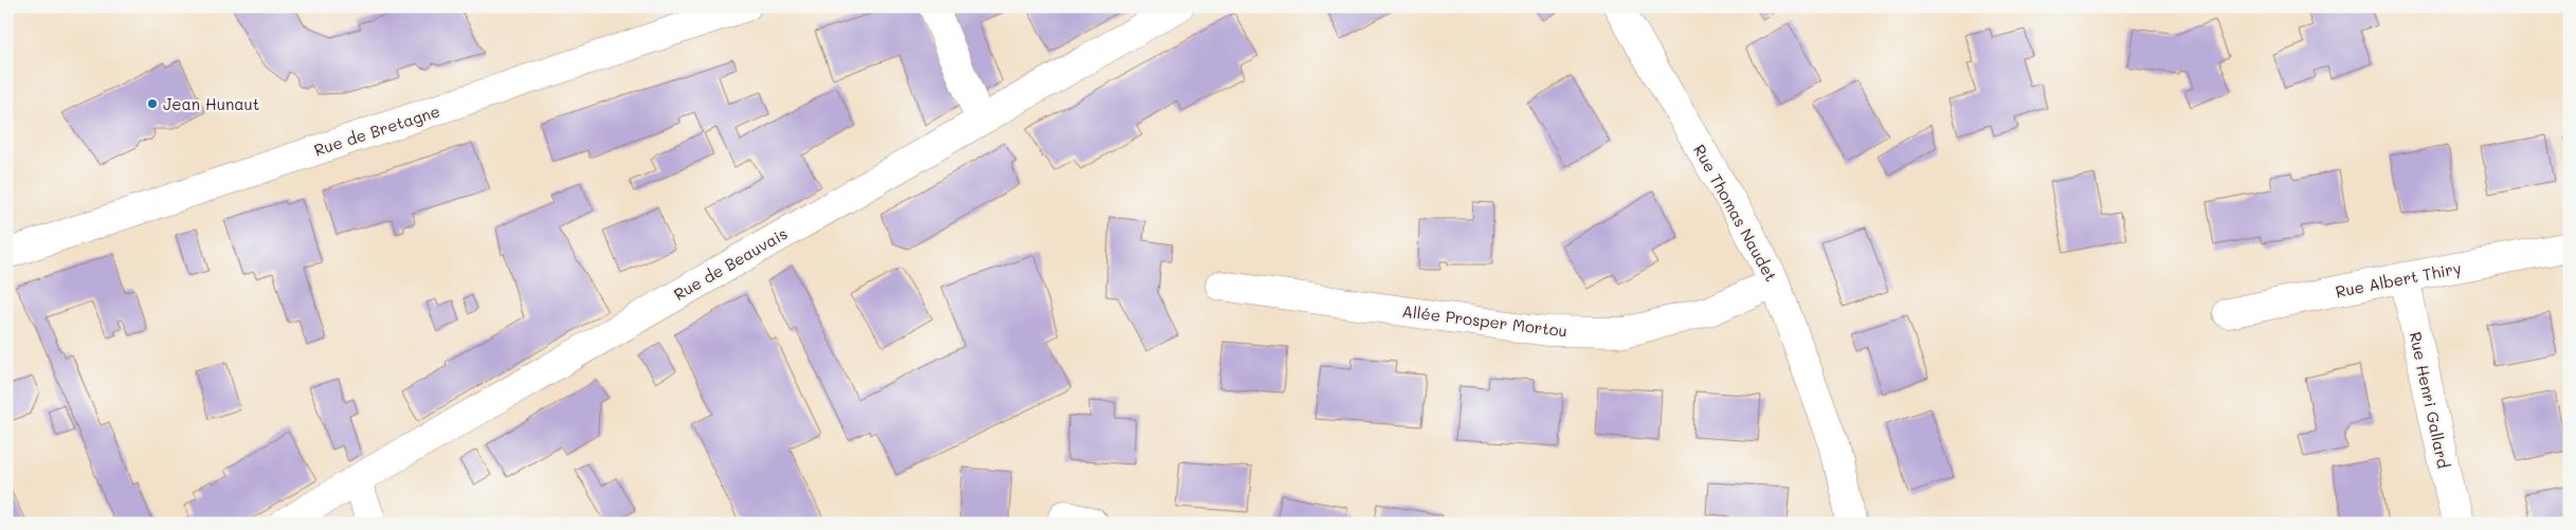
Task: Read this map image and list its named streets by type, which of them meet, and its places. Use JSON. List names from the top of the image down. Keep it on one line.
{"streets":{"street":["Rue de Bretagne","Rue Thomas Naudet","Rue de Beauvais","Rue Albert Thiry","Allée Prosper Mortou","Rue Henri Gallard"]},"crossings":[["Rue Thomas Naudet","Allée Prosper Mortou"],["Rue Albert Thiry","Rue Henri Gallard"]],"places":["Jean Hunaut"]}
